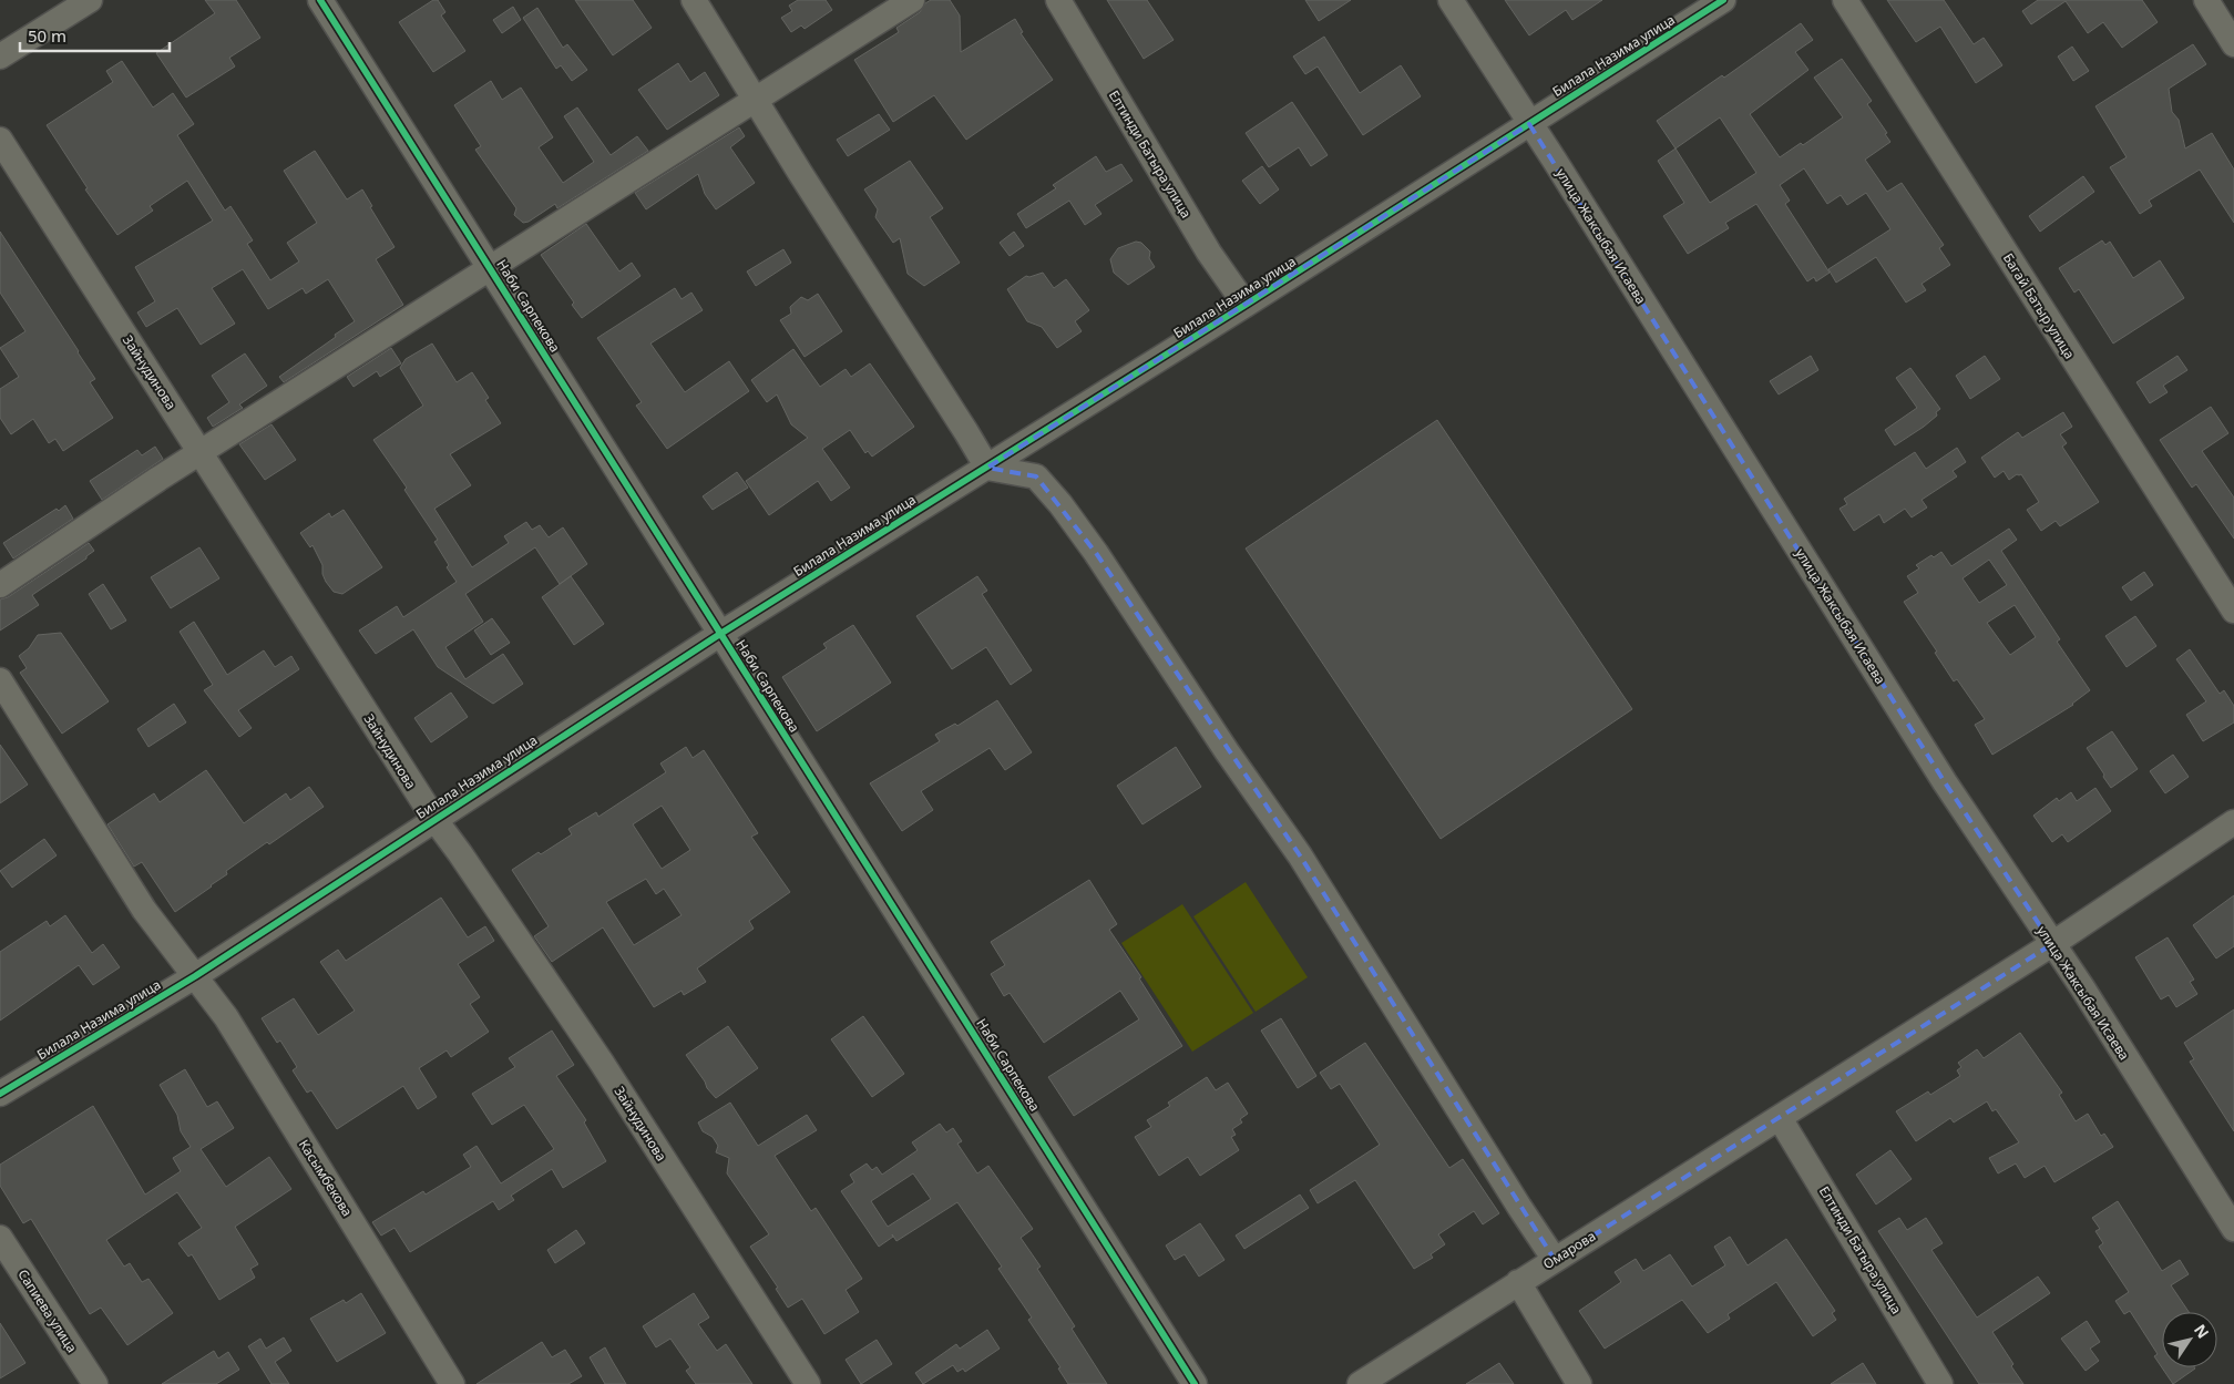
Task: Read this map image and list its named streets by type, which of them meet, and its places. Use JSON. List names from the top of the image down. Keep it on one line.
{"streets":{"street":["Билала Назима улица","Елтинди Батыра улица","улица Жаксыбая Исаева","Наби Сарпекова","Багай Батыр улица","Зайнудинова","Касымбекова","Омарова","Сапиева улица"]},"crossings":[["Билала Назима улица","Елтинди Батыра улица"],["Билала Назима улица","улица Жаксыбая Исаева"],["Билала Назима улица","Наби Сарпекова"],["Билала Назима улица","Зайнудинова"],["Билала Назима улица","Касымбекова"],["Елтинди Батыра улица","Омарова"],["улица Жаксыбая Исаева","Омарова"]],"scale_bar":"50 m","north":"top right"}
